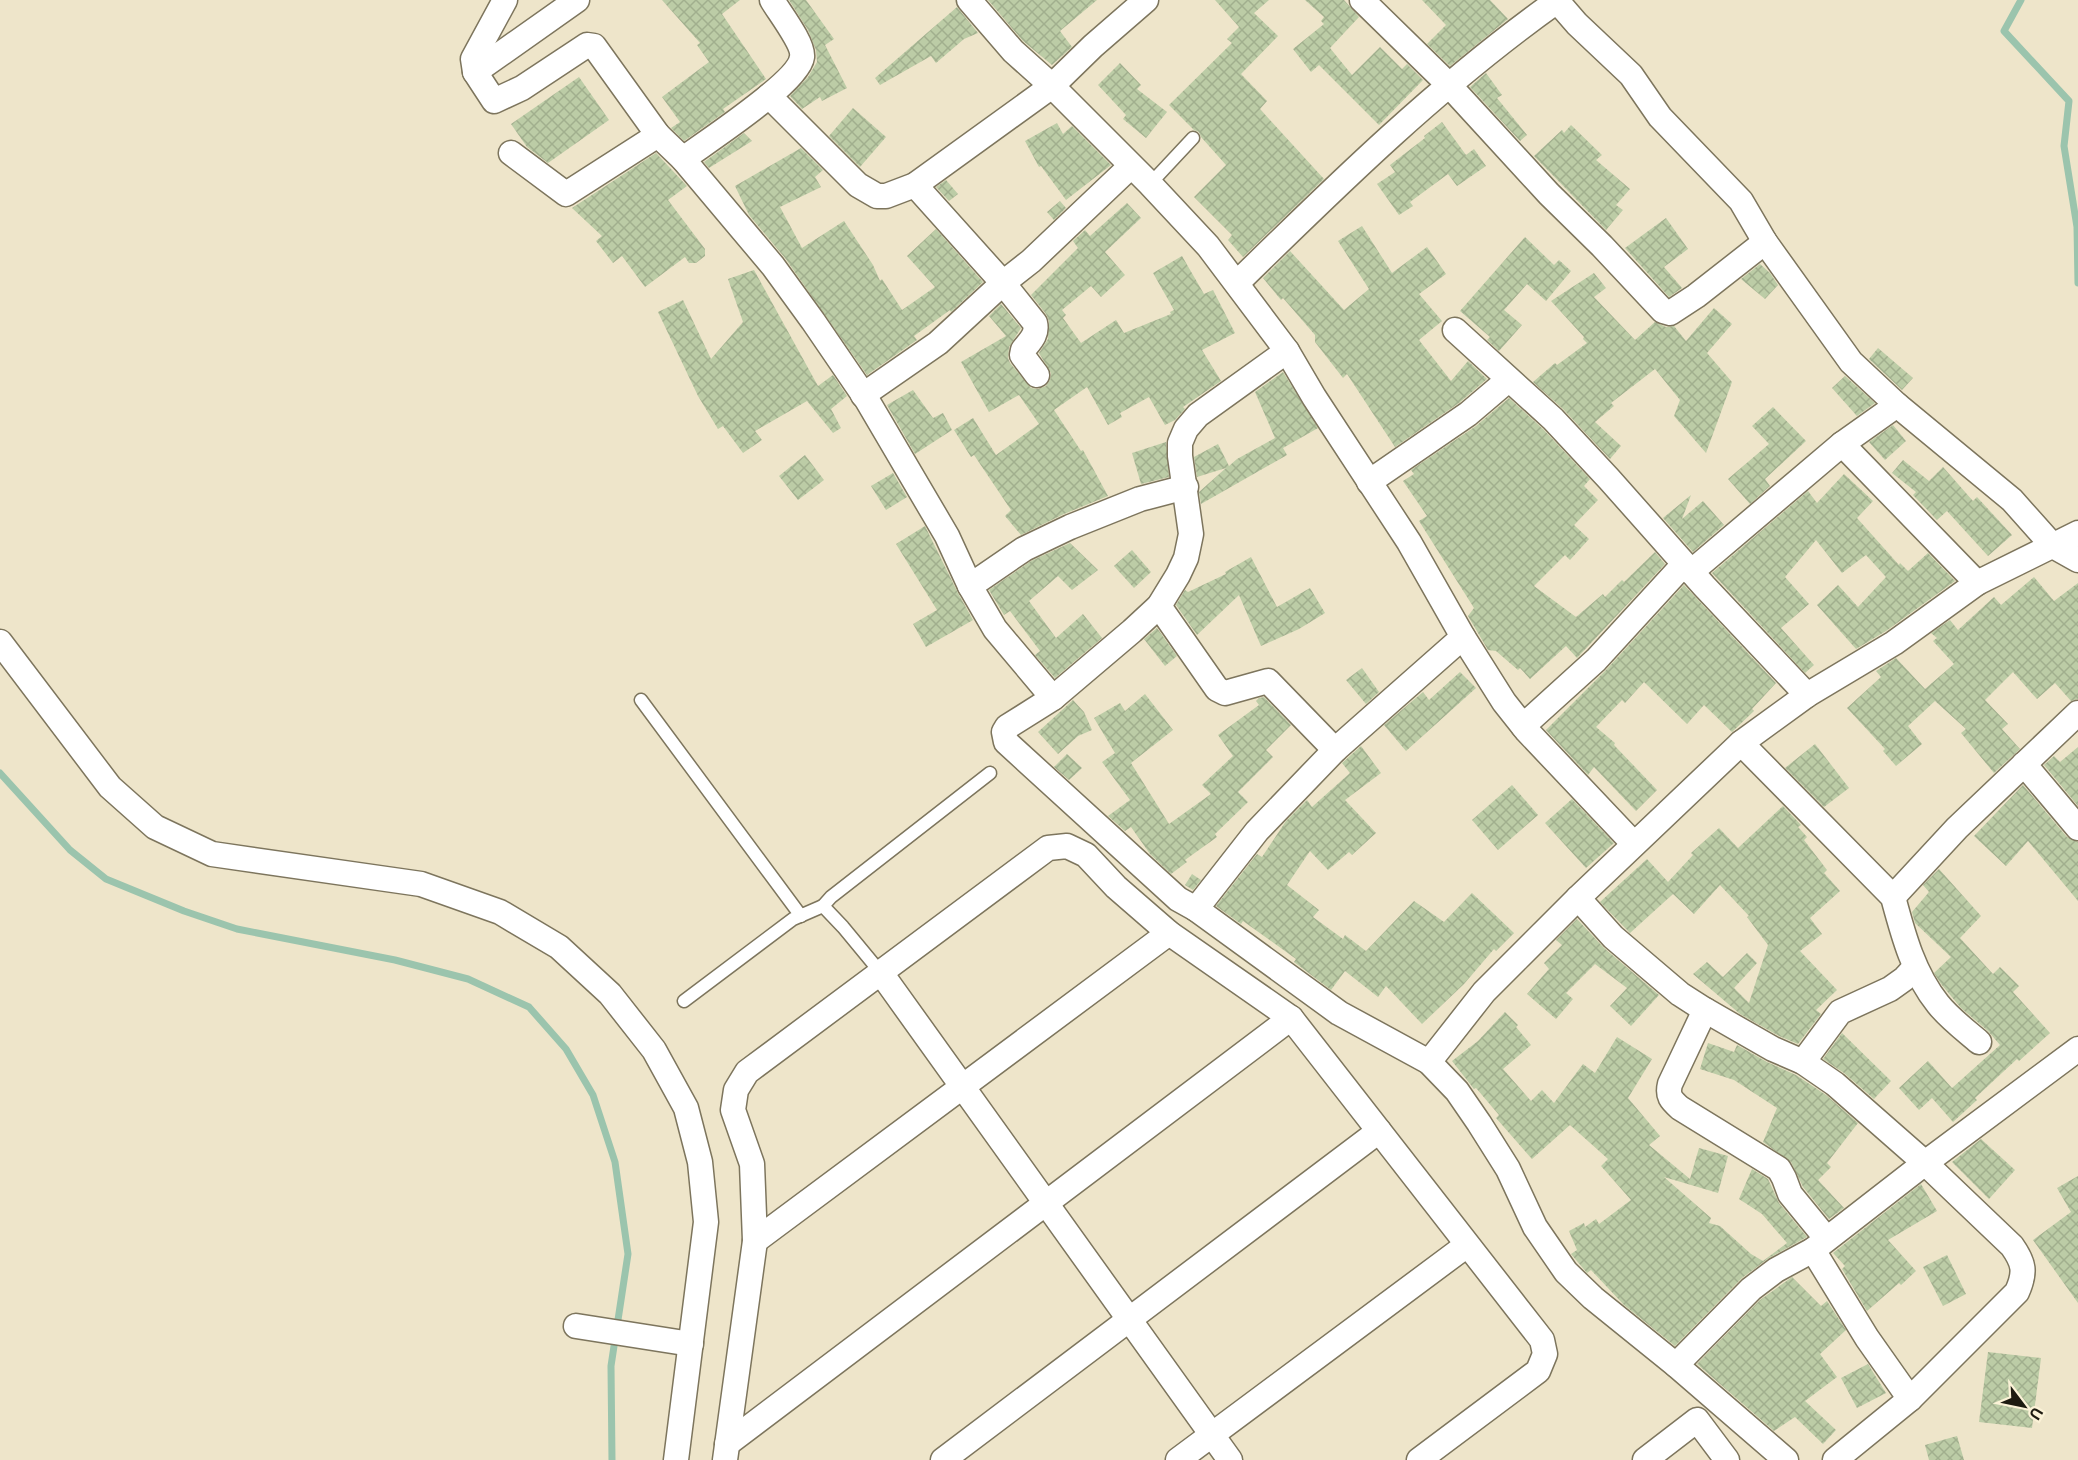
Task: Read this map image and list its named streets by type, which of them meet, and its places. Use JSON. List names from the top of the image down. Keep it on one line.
{"north":"bottom right"}
